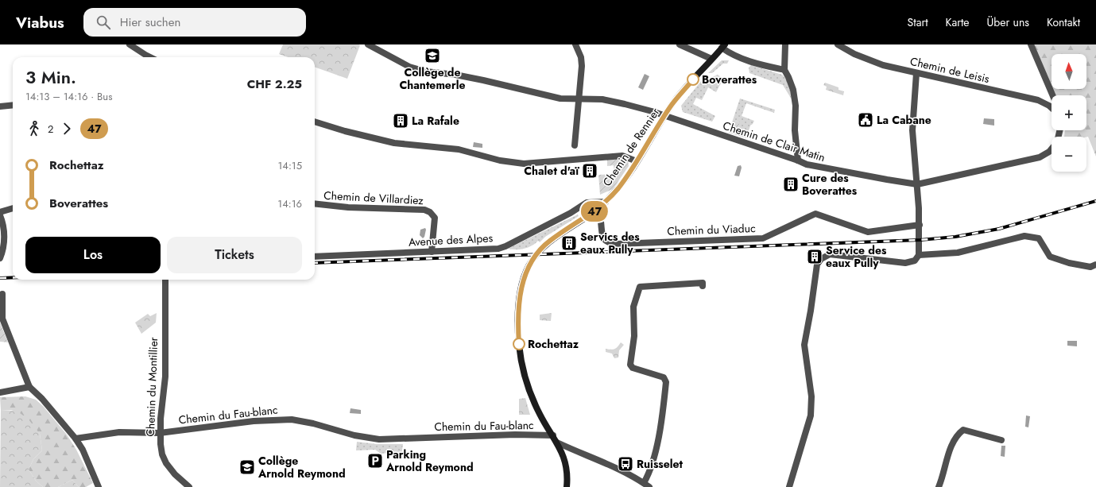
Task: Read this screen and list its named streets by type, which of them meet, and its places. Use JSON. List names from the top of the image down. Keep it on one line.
{"streets":{"street":["Chemin de Leisis","Chemin de Clair Matin","Chemin de Rennier","Chemin de Villardiez","Chemin du Viaduc","Avenue des Alpes","Chemin du Montillier","Chemin du Fau-blanc"]},"crossings":[["Chemin de Clair Matin","Chemin de Rennier"],["Chemin de Rennier","Chemin du Viaduc"],["Chemin de Rennier","Avenue des Alpes"],["Chemin de Rennier","Chemin du Fau-blanc"],["Chemin de Villardiez","Avenue des Alpes"],["Chemin du Montillier","Chemin du Fau-blanc"]],"places":{"school or university":["Collège de Chantemerle","Collège Arnold Reymond"],"other":["Boverattes","Rochettaz"],"public building":["La Cabane"],"building":["La Rafale","Chalet d'aï","Cure des Boverattes","Servics des eaux Pully","Service des eaux Pully"],"parking":["Parking Arnold Reymond"],"bus stop":["Ruisselet"]},"lines":["bus line 47"],"north":"top","page":{"header":"Viabus","search":"Hier suchen","nav":["Start","Karte","Über uns","Kontakt"],"on_map":"47","map_buttons":["+","−"],"heading":["3 Min.","14:13 – 14:16 · Bus","CHF 2.25"],"legs":["2","47"],"list":[{"name":"Rochettaz","value":"14:15"},{"name":"Boverattes","value":"14:16"}],"buttons":["Los","Tickets"]}}
